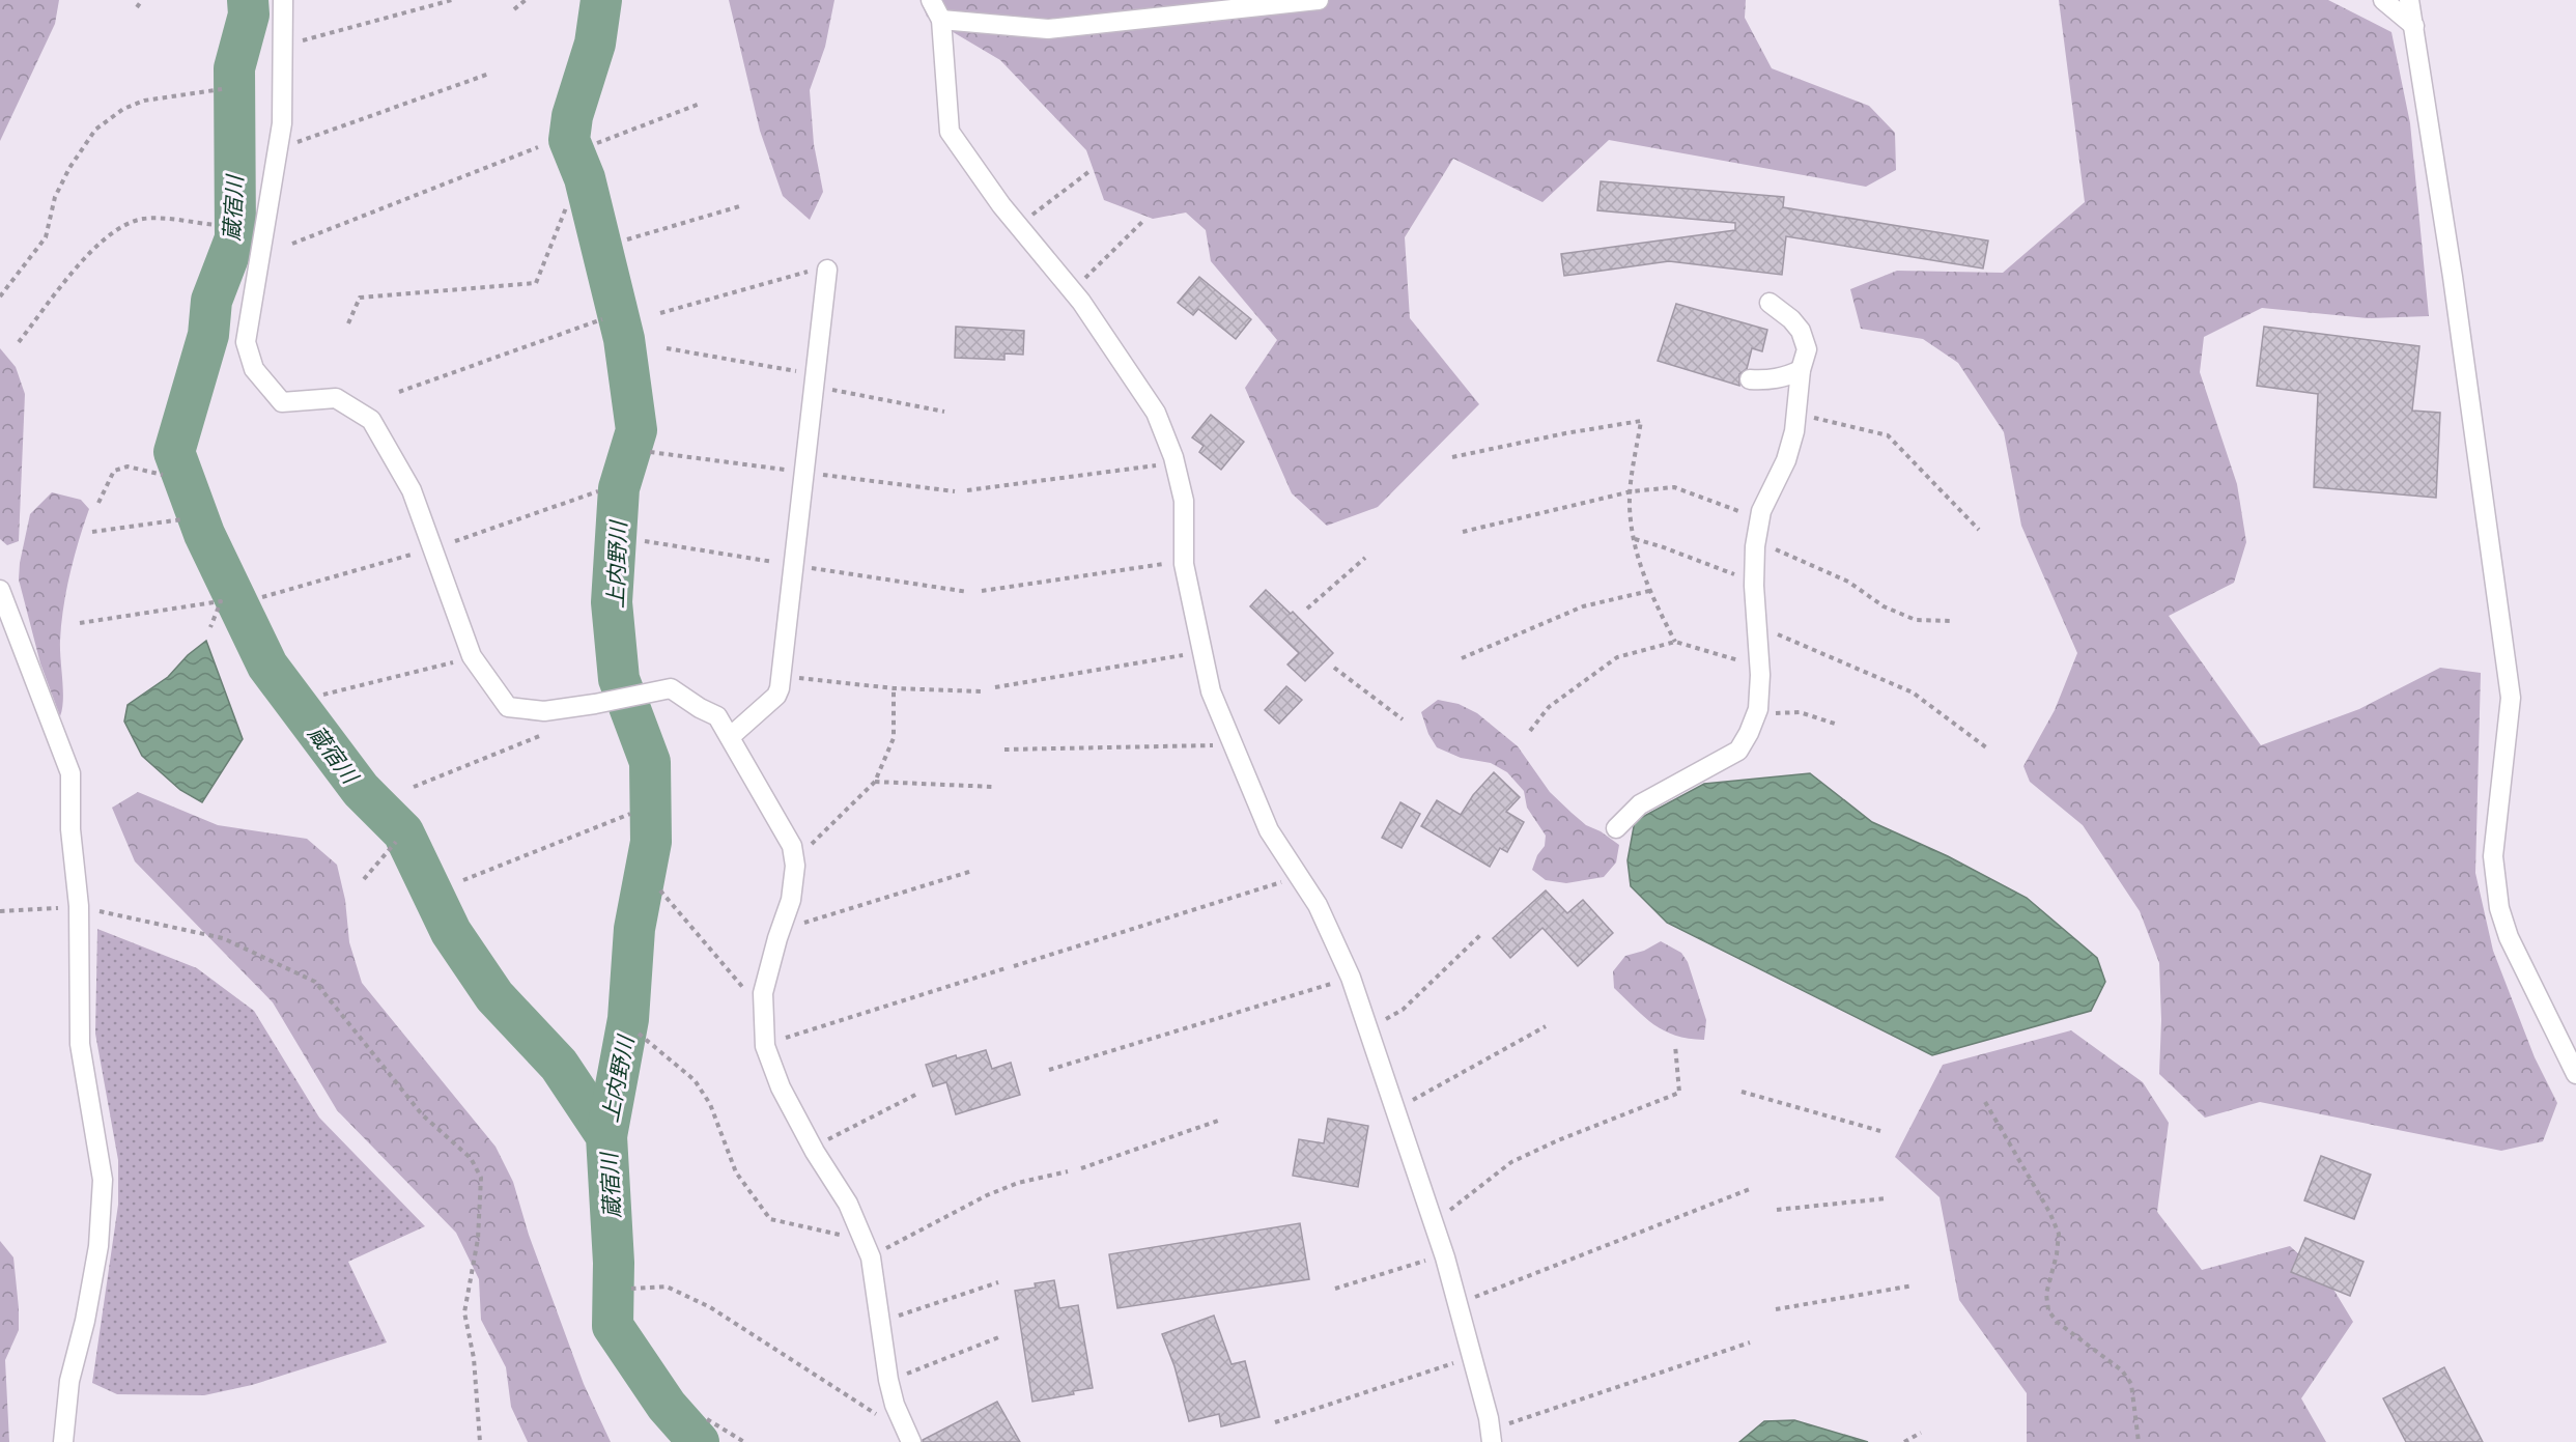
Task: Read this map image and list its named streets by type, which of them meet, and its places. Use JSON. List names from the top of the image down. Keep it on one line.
{"water":["蔵宿川","上内野川"]}
